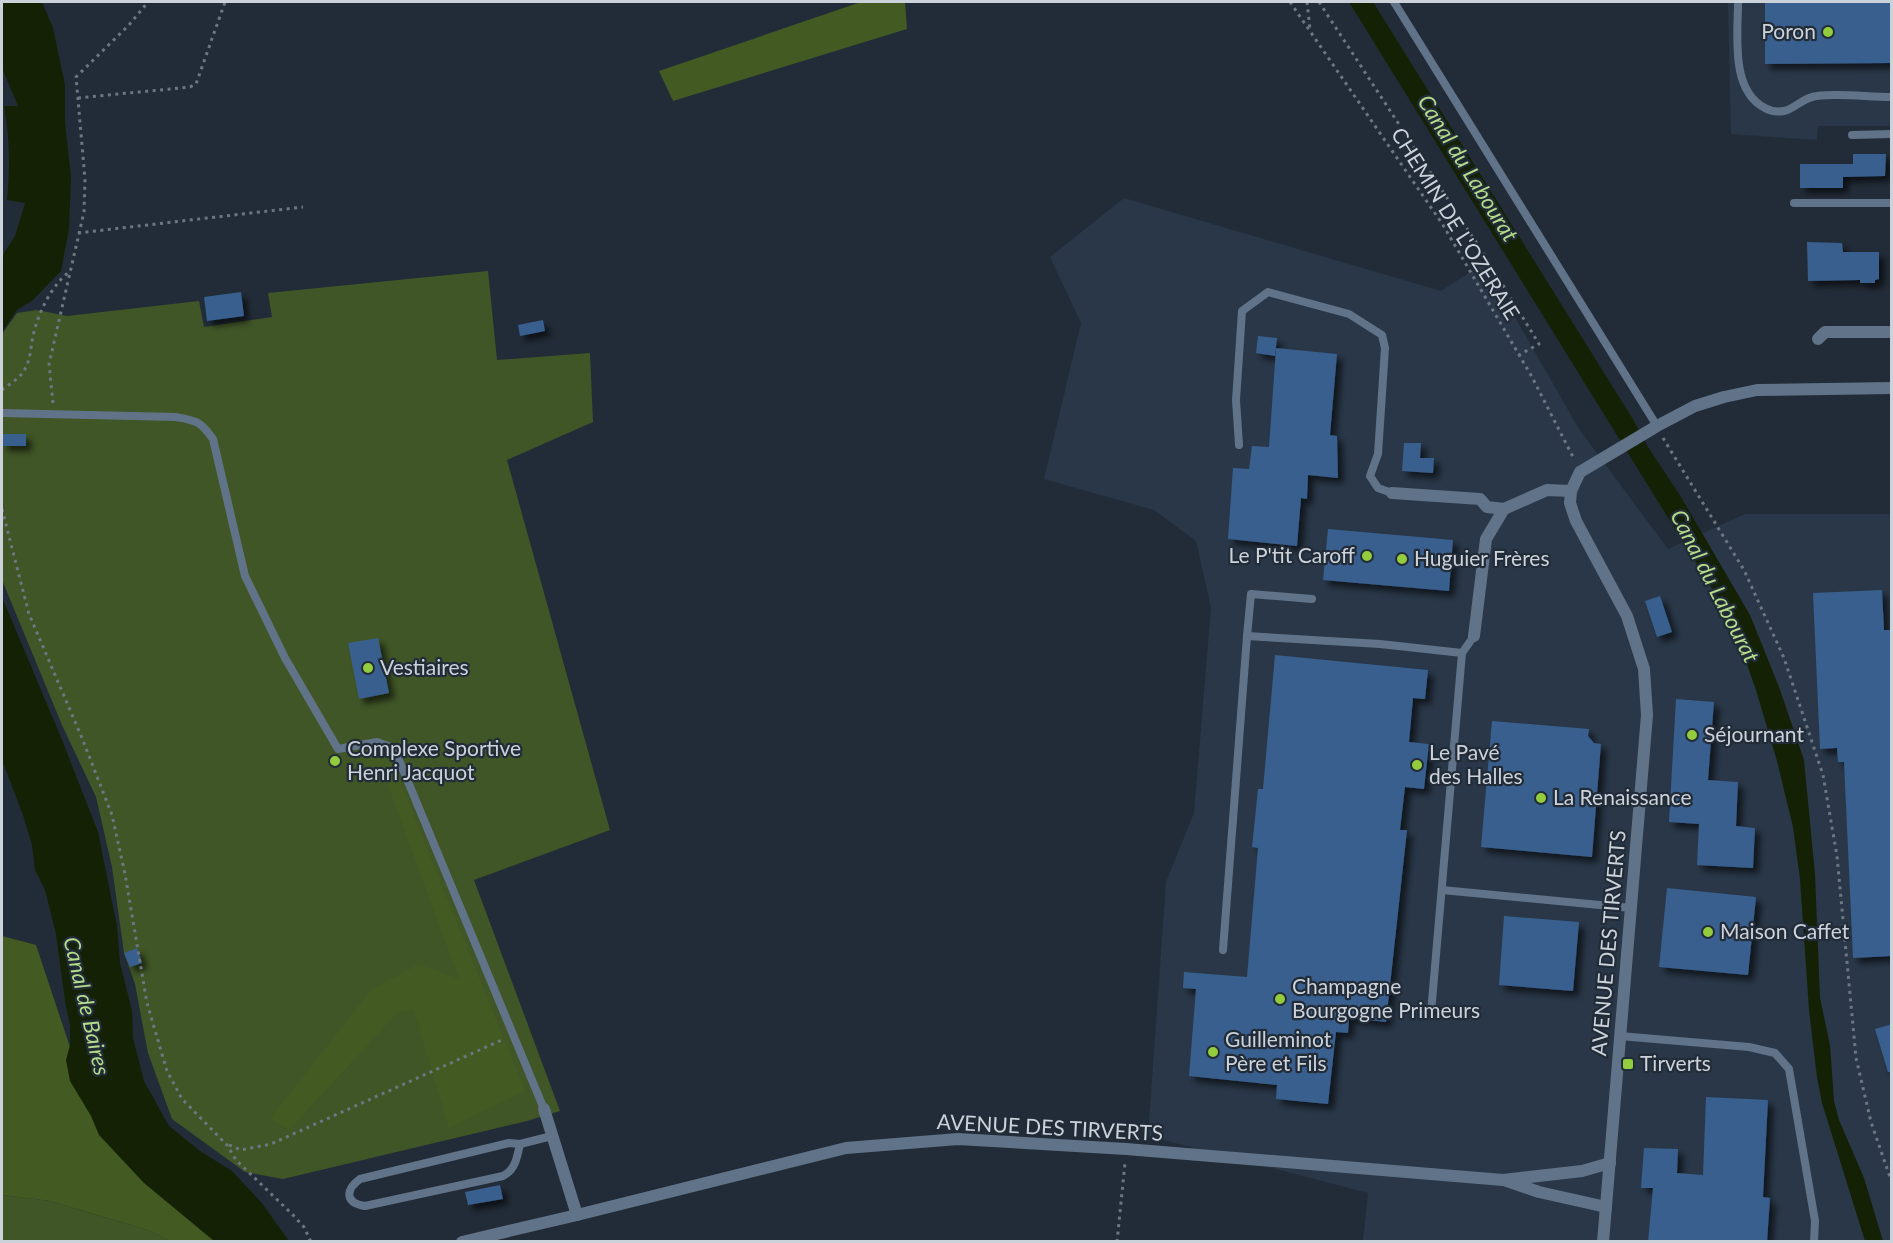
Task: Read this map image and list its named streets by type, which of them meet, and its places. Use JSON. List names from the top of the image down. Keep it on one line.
{"streets":{"street":["AVENUE DES TIRVERTS"],"path":["CHEMIN DE L'OZERAIE"]},"water":["Canal du Labourat","Canal de Baires"],"places":{"other":["Poron","Le P'tit Caroff","Huguier Frères","Vestiaires","Séjournant","Complexe Sportive Henri Jacquot","Le Pavé des Halles","La Renaissance","Maison Caffet","Champagne Bourgogne Primeurs","Guilleminot Père et Fils"],"transit":["Tirverts"]}}
